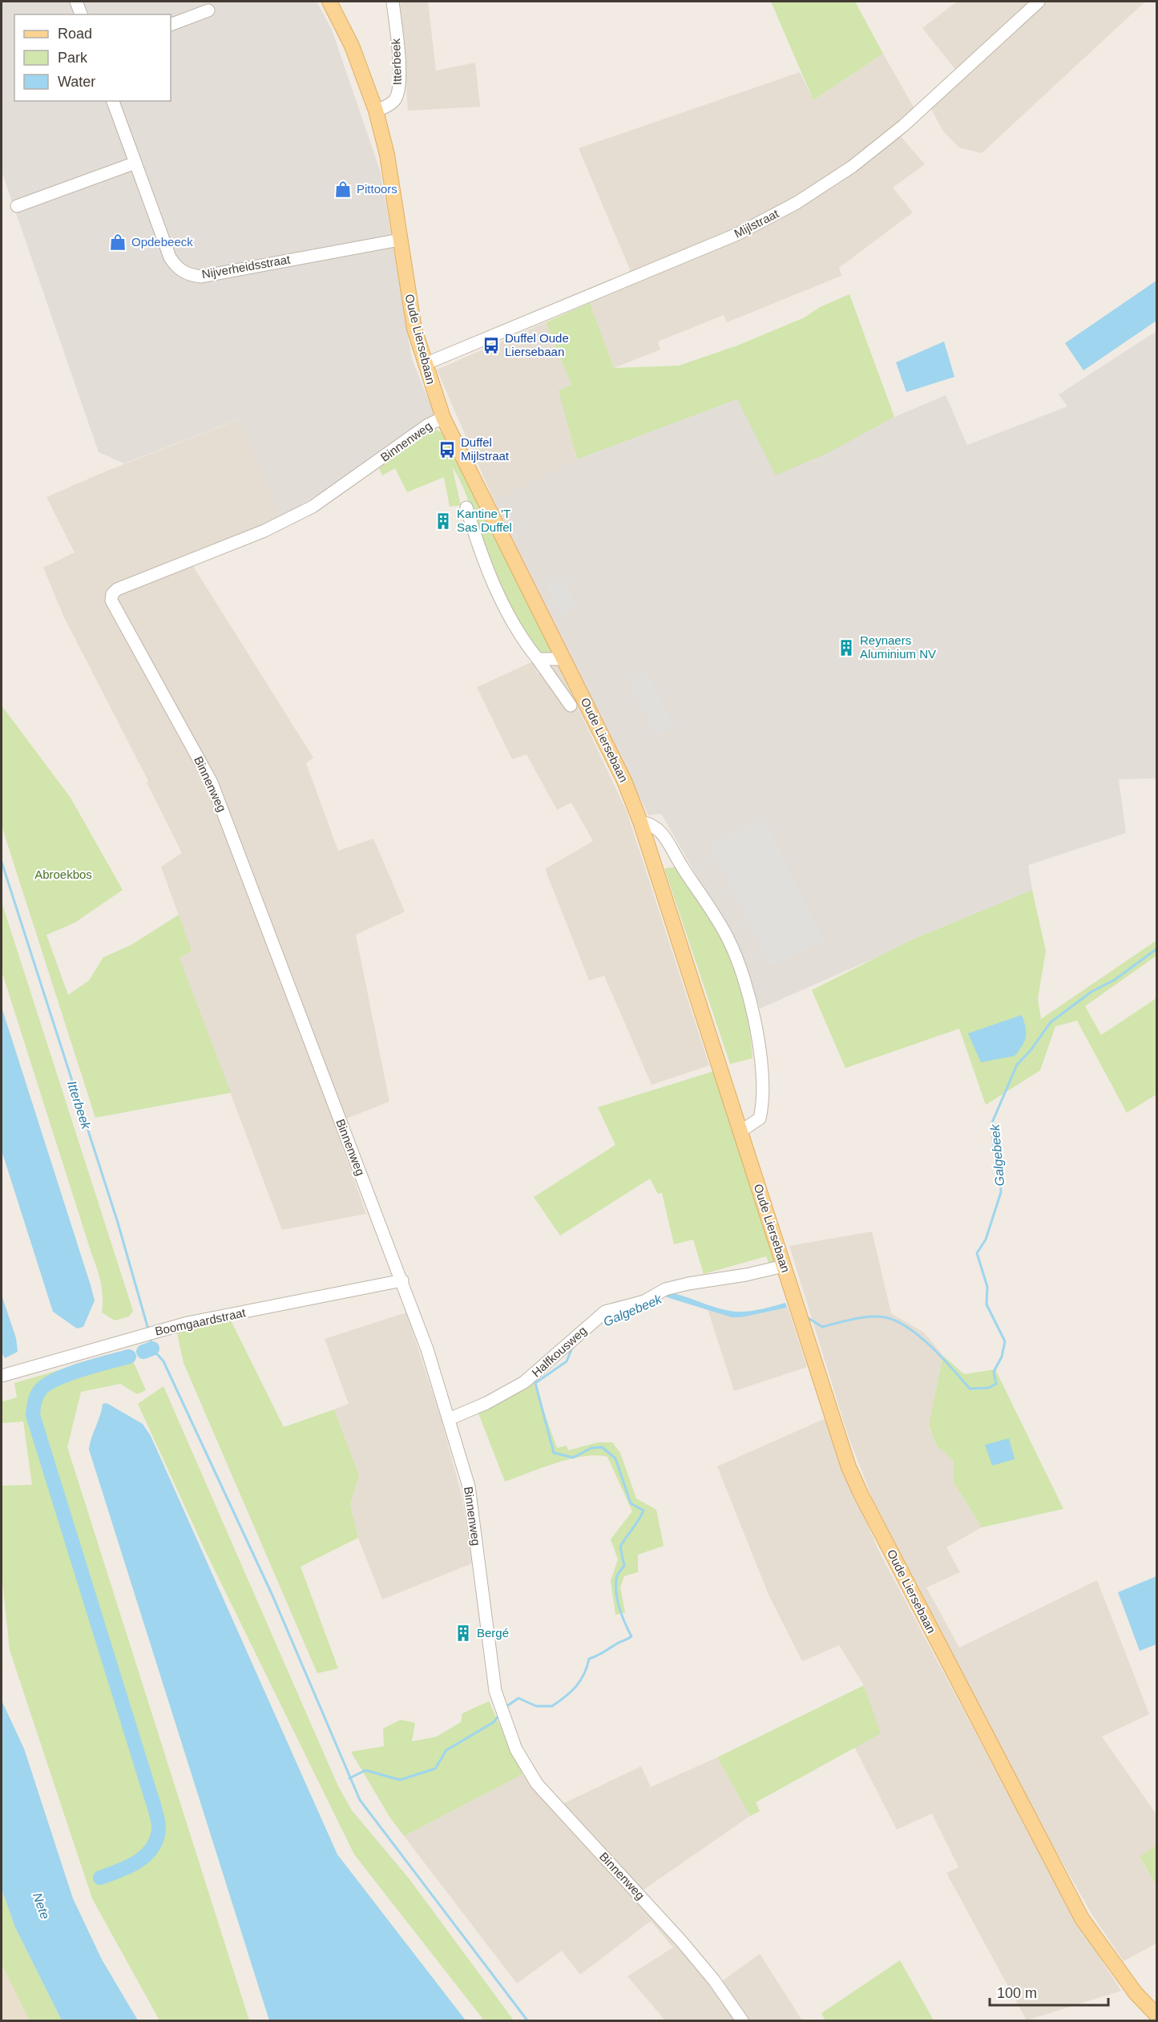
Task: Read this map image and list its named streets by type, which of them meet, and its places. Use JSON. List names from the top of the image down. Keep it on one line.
{"streets":{"main road":["Oude Liersebaan"],"street":["Itterbeek","Mijlstraat","Nijverheidsstraat","Binnenweg","Boomgaardstraat","Halfkousweg"]},"crossings":[["Itterbeek","Oude Liersebaan"],["Mijlstraat","Oude Liersebaan"],["Nijverheidsstraat","Oude Liersebaan"],["Oude Liersebaan","Binnenweg"],["Oude Liersebaan","Halfkousweg"],["Binnenweg","Boomgaardstraat"],["Binnenweg","Halfkousweg"]],"water":["Itterbeek","Galgebeek","Nete"],"parks":["Abroekbos"],"places":{"shop":["Pittoors","Opdebeeck"],"bus stop":["Duffel Oude Liersebaan","Duffel Mijlstraat"],"building":["Kantine 'T Sas Duffel","Reynaers Aluminium NV","Bergé"]},"legend":["Road","Park","Water"],"scale_bar":"100 m"}
